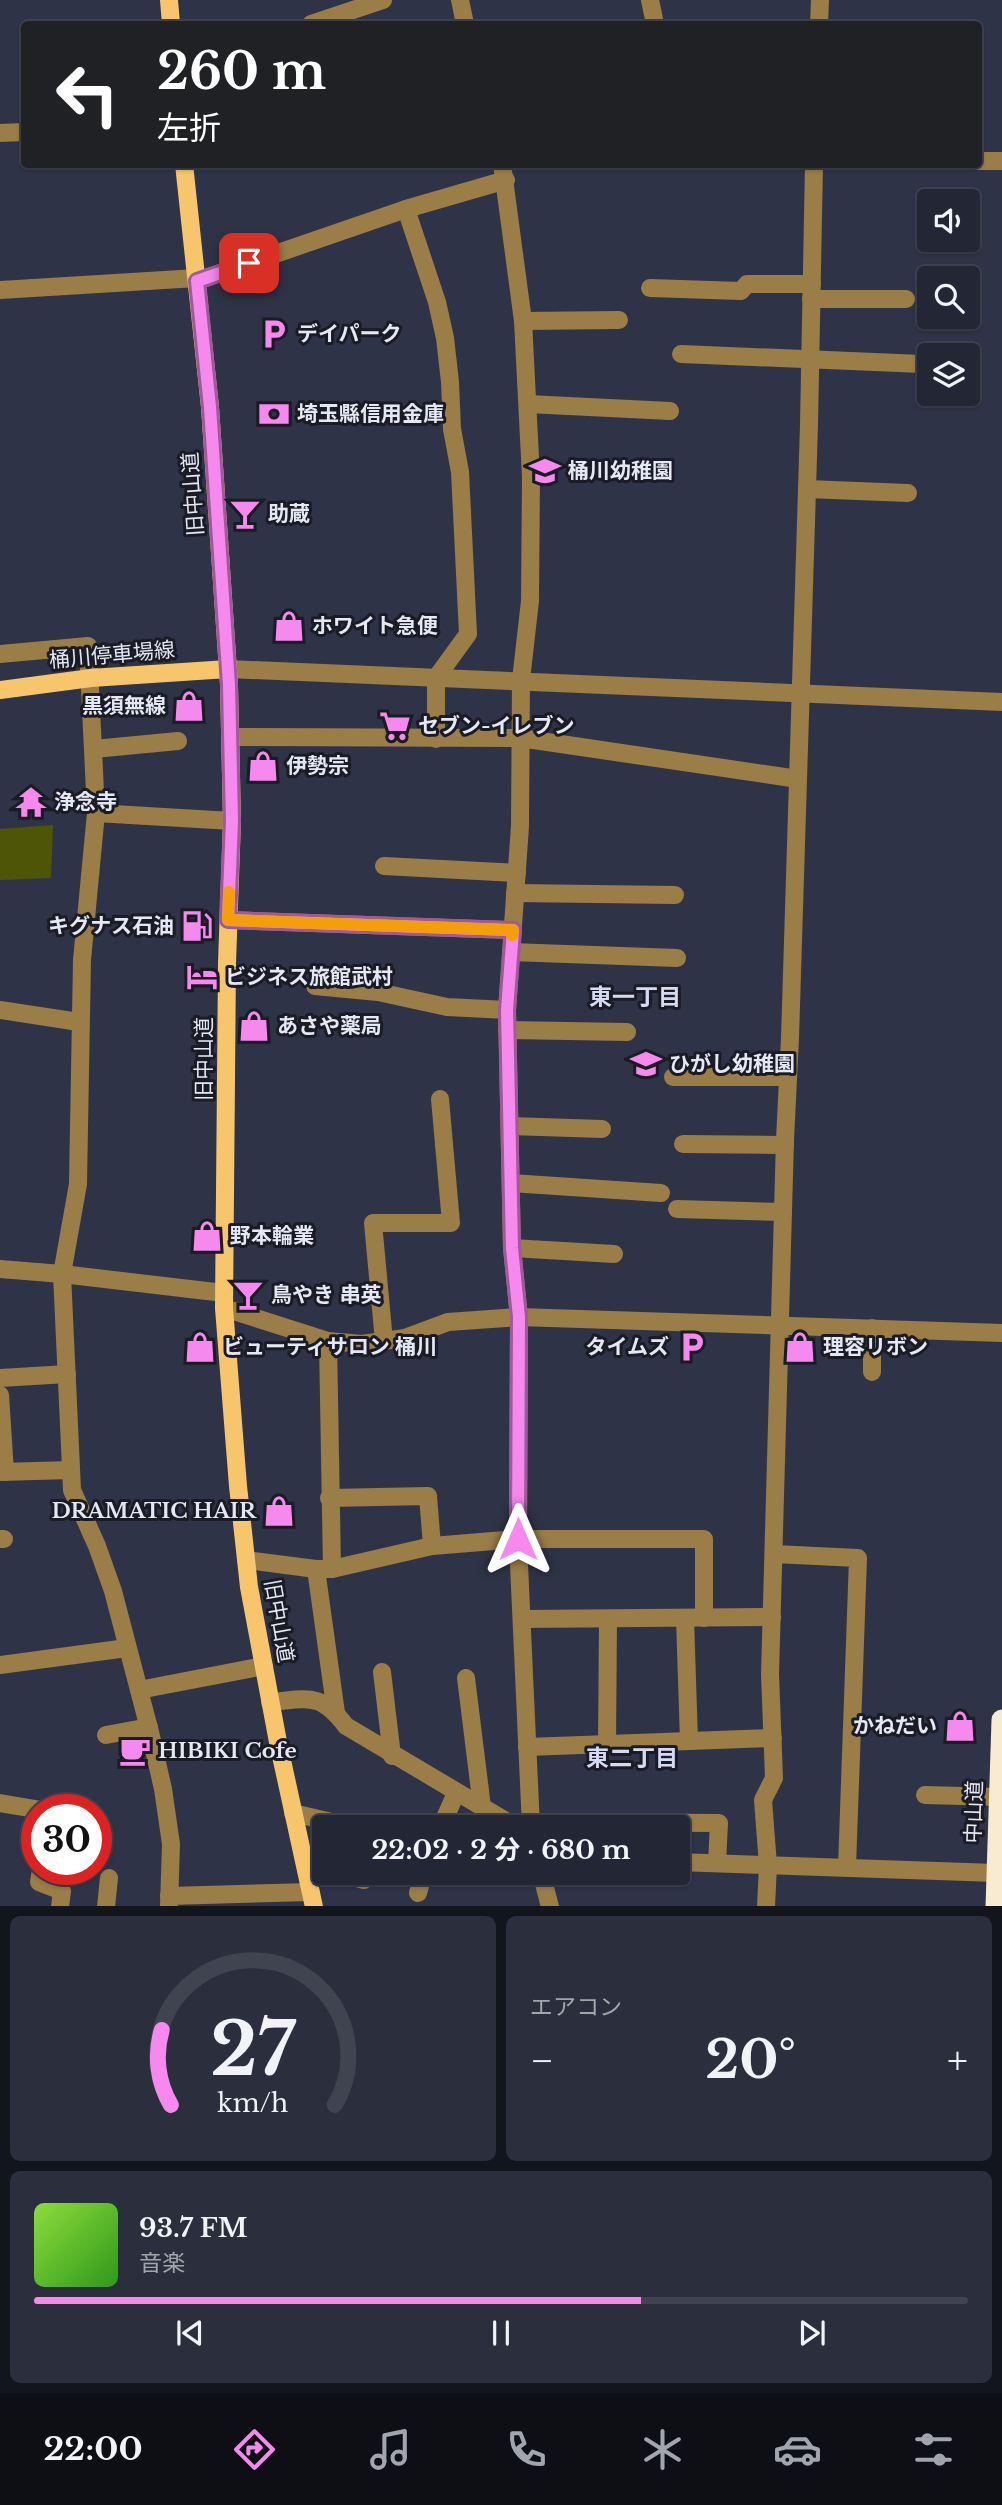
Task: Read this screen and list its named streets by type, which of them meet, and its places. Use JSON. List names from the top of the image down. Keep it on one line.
{"streets":{"highway":["中山道"],"main road":["旧中山道","桶川停車場線"]},"crossings":[["旧中山道","桶川停車場線"]],"districts":["東一丁目","東二丁目"],"places":{"parking":["デイパーク","タイムズ"],"bank":["埼玉縣信用金庫"],"school or university":["桶川幼稚園","ひがし幼稚園"],"bar":["助蔵","鳥やき 串英"],"shop":["ホワイト急便","黒須無線","伊勢宗","あさや薬局","野本輪業","ビューティサロン 桶川","理容リボン","DRAMATIC HAIR","かねだい"],"supermarket":["セブン-イレブン"],"temple":["浄念寺"],"fuel station":["キグナス石油"],"hotel":["ビジネス旅館武村"],"cafe":["HIBIKI Cofe"]},"page":{"turn":["260 m","左折"],"limit":"30","trip":"22:02 · 2 分 · 680 m","tile":"エアコン","heat":["−","20°","+"],"song":["93.7 FM","音楽"],"tabs":"22:00","gauge":["27","km/h"]}}
